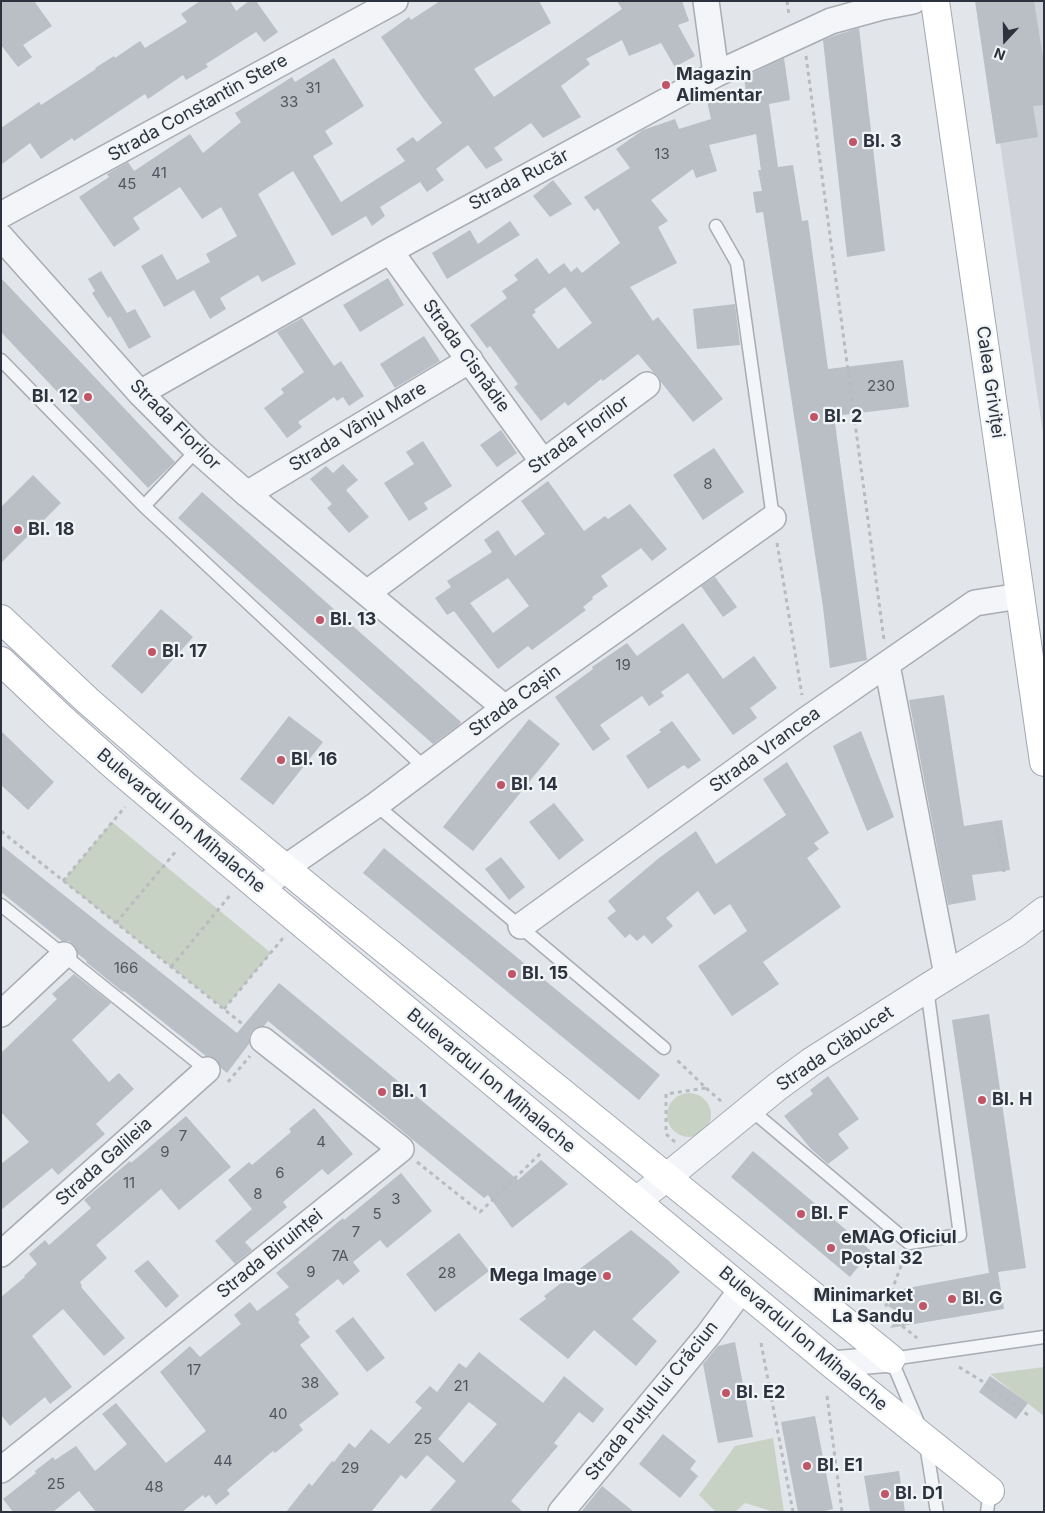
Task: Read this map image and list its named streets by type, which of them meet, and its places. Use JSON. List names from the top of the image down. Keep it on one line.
{"streets":{"main road":["Calea Griviței","Bulevardul Ion Mihalache"],"street":["Strada Constantin Stere","Strada Rucăr","Strada Cisnădie","Strada Florilor","Strada Vânju Mare","Strada Cașin","Strada Vrancea","Strada Clăbucet","Strada Galileia","Strada Biruinței","Strada Puțul lui Crăciun"]},"crossings":[["Strada Rucăr","Strada Cisnădie"],["Strada Rucăr","Strada Florilor"],["Strada Cisnădie","Strada Florilor"],["Strada Cisnădie","Strada Vânju Mare"],["Calea Griviței","Strada Vrancea"],["Strada Florilor","Strada Vânju Mare"],["Strada Florilor","Strada Cașin"],["Strada Cașin","Bulevardul Ion Mihalache"],["Bulevardul Ion Mihalache","Strada Clăbucet"],["Bulevardul Ion Mihalache","Strada Puțul lui Crăciun"]],"places":["Magazin Alimentar","Bl. 3","Bl. 12","Bl. 2","Bl. 18","Bl. 13","Bl. 17","Bl. 16","Bl. 14","Bl. 15","Bl. 1","Bl. H","Bl. F","eMAG Oficiul Poștal 32","Mega Image","Bl. G","Minimarket La Sandu","Bl. E2","Bl. E1","Bl. D1"],"house_numbers":["31","33","13","41","45","230","8","19","166","7","4","9","6","11","8","3","5","7","7A","9","28","17","38","21","40","25","44","29","25","48"],"north":"bottom"}
